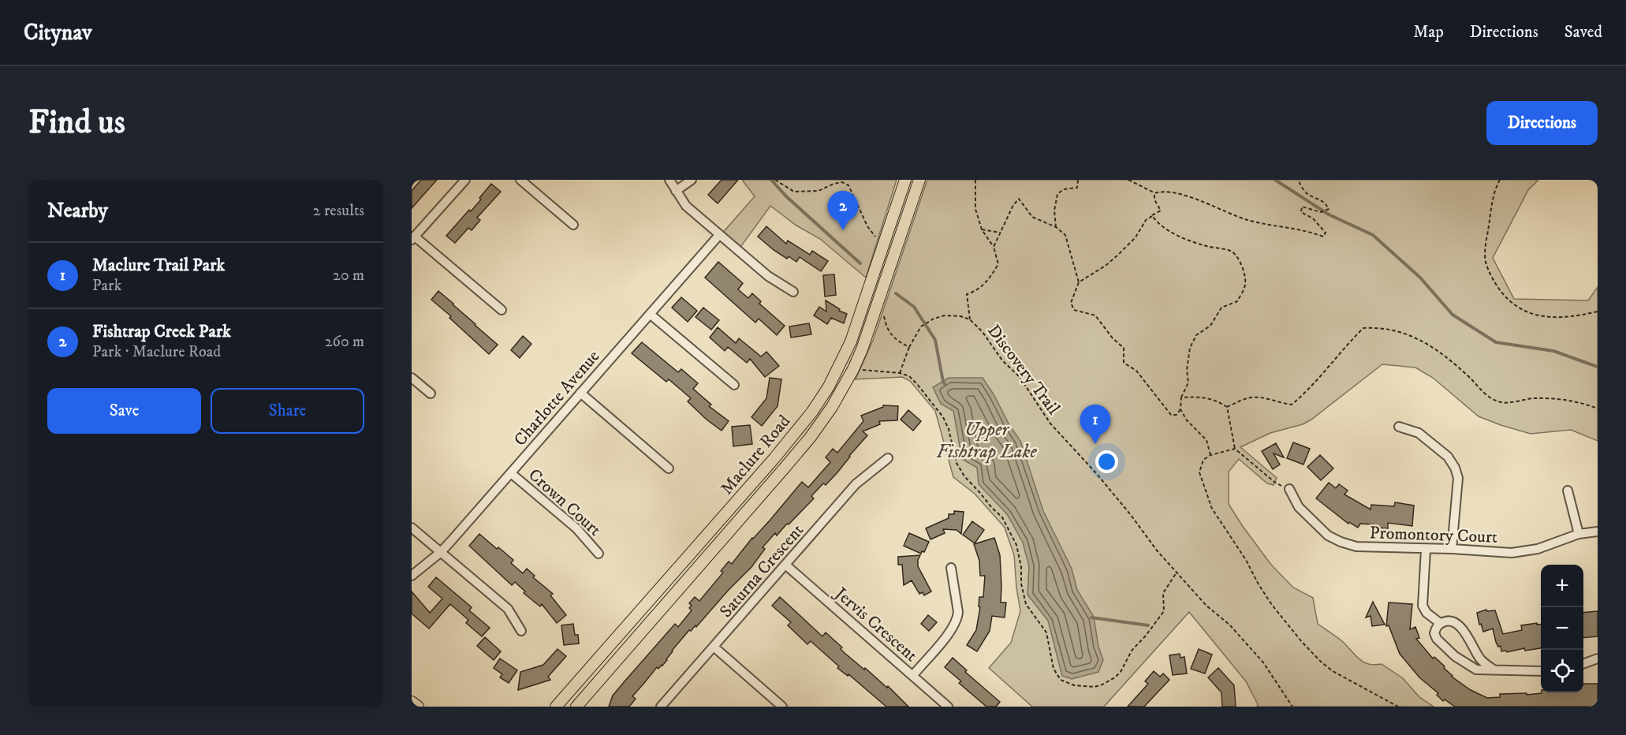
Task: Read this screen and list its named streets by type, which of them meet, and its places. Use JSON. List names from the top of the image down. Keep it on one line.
{"streets":{"main road":["Maclure Road"],"street":["Charlotte Avenue","Crown Court","Promontory Court","Saturna Crescent","Jervis Crescent"],"path":["Discovery Trail"]},"crossings":[["Charlotte Avenue","Crown Court"],["Saturna Crescent","Jervis Crescent"]],"water":["Upper Fishtrap Lake"],"page":{"header":"Citynav","nav":["Map","Directions","Saved"],"buttons":["Directions",["Save","Share"]],"title":"Find us","heading":["Nearby","2 results"],"pins":["2","1"],"list":[{"mark":"1","name":"Maclure Trail Park","note":"Park","value":"20 m"},{"mark":"2","name":"Fishtrap Creek Park","note":"Park · Maclure Road","value":"260 m"}],"map_buttons":["+","−"]}}
